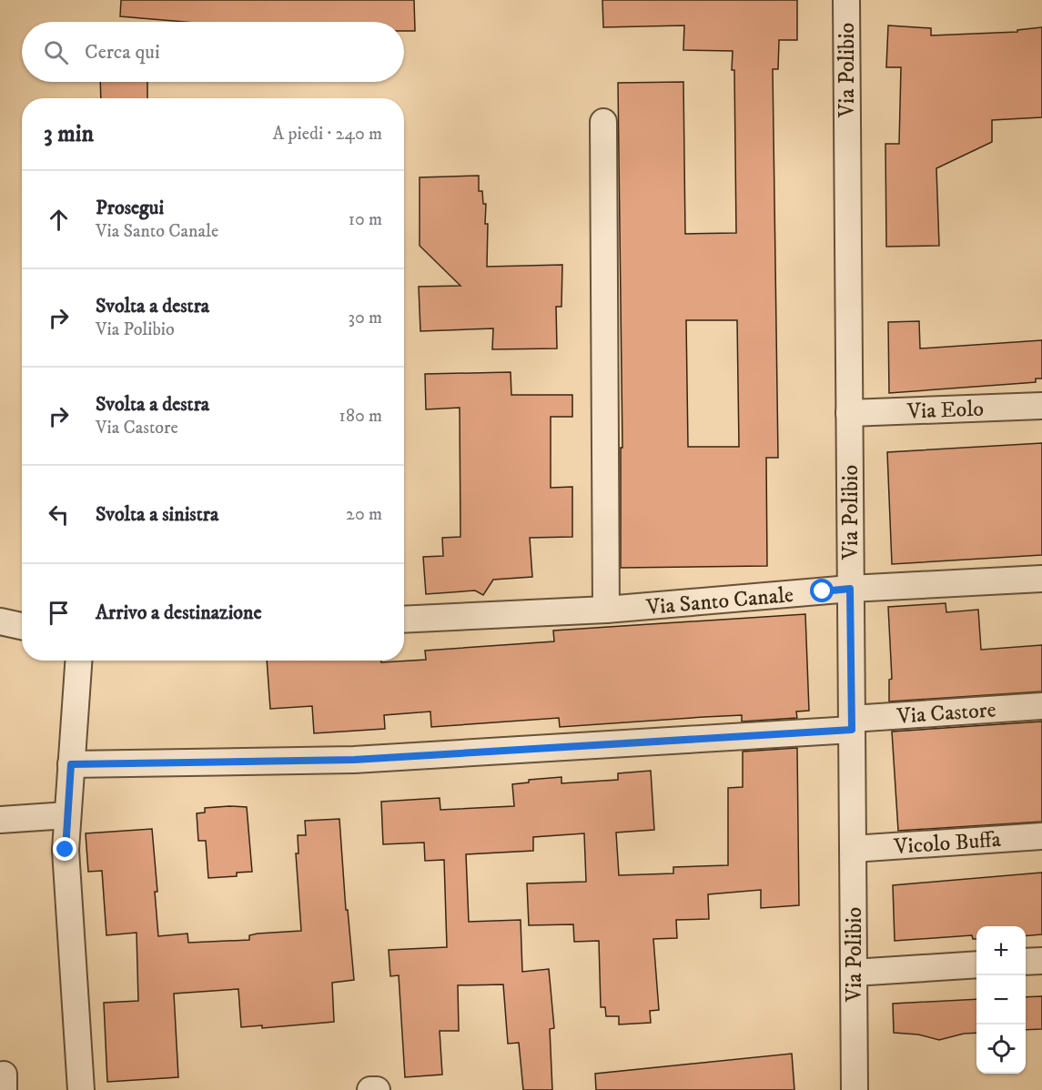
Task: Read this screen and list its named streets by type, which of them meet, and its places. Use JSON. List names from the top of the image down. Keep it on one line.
{"streets":{"street":["Via Polibio","Via Eolo","Via Santo Canale","Via Castore","Vicolo Buffa"]},"crossings":[["Via Polibio","Via Eolo"],["Via Polibio","Via Santo Canale"],["Via Polibio","Via Castore"],["Via Polibio","Vicolo Buffa"]],"page":{"search":"Cerca qui","heading":["3 min","A piedi · 240 m"],"list":[["Prosegui","Via Santo Canale","10 m"],["Svolta a destra","Via Polibio","30 m"],["Svolta a destra","Via Castore","180 m"],["Svolta a sinistra","20 m"],"Arrivo a destinazione"],"map_buttons":["+","−"]}}
